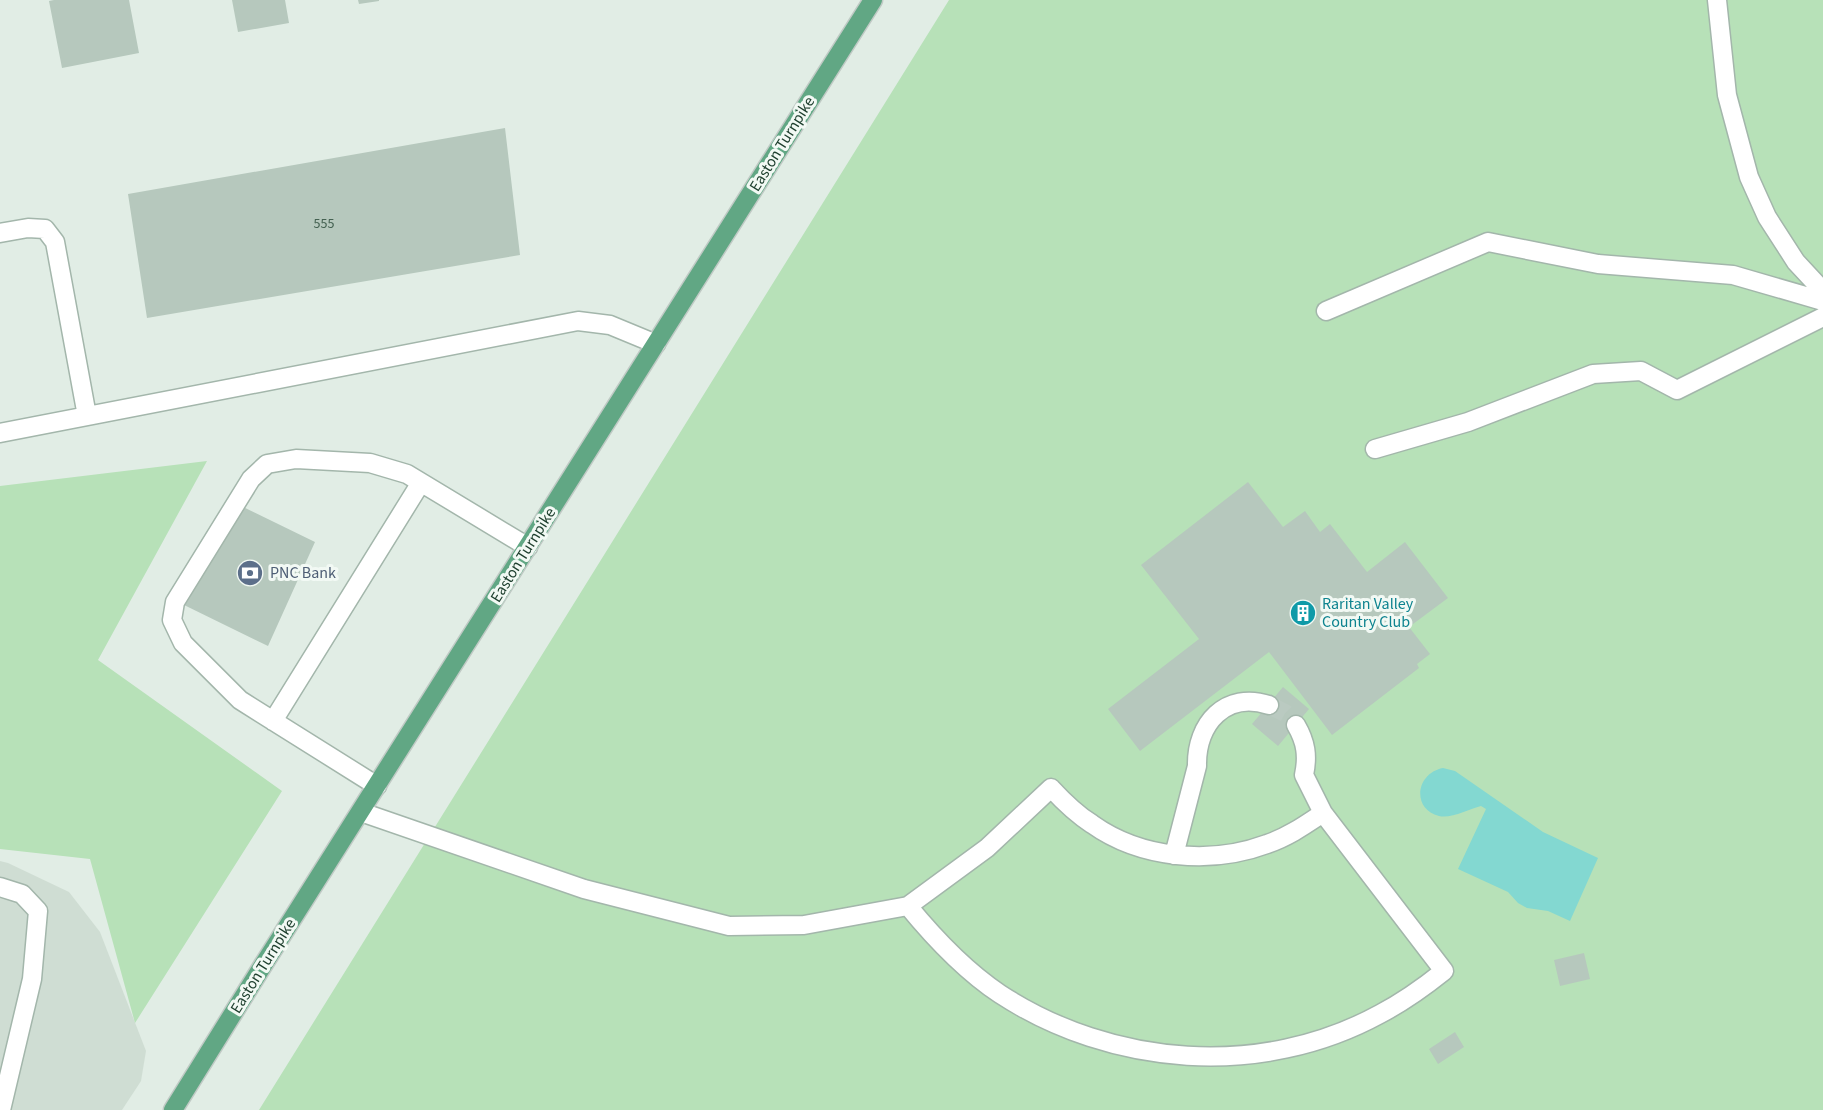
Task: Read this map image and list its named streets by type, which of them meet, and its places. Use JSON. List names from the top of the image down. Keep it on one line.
{"streets":{"main road":["Easton Turnpike"]},"places":{"bank":["PNC Bank"],"building":["Raritan Valley Country Club"]},"house_numbers":["555"]}
